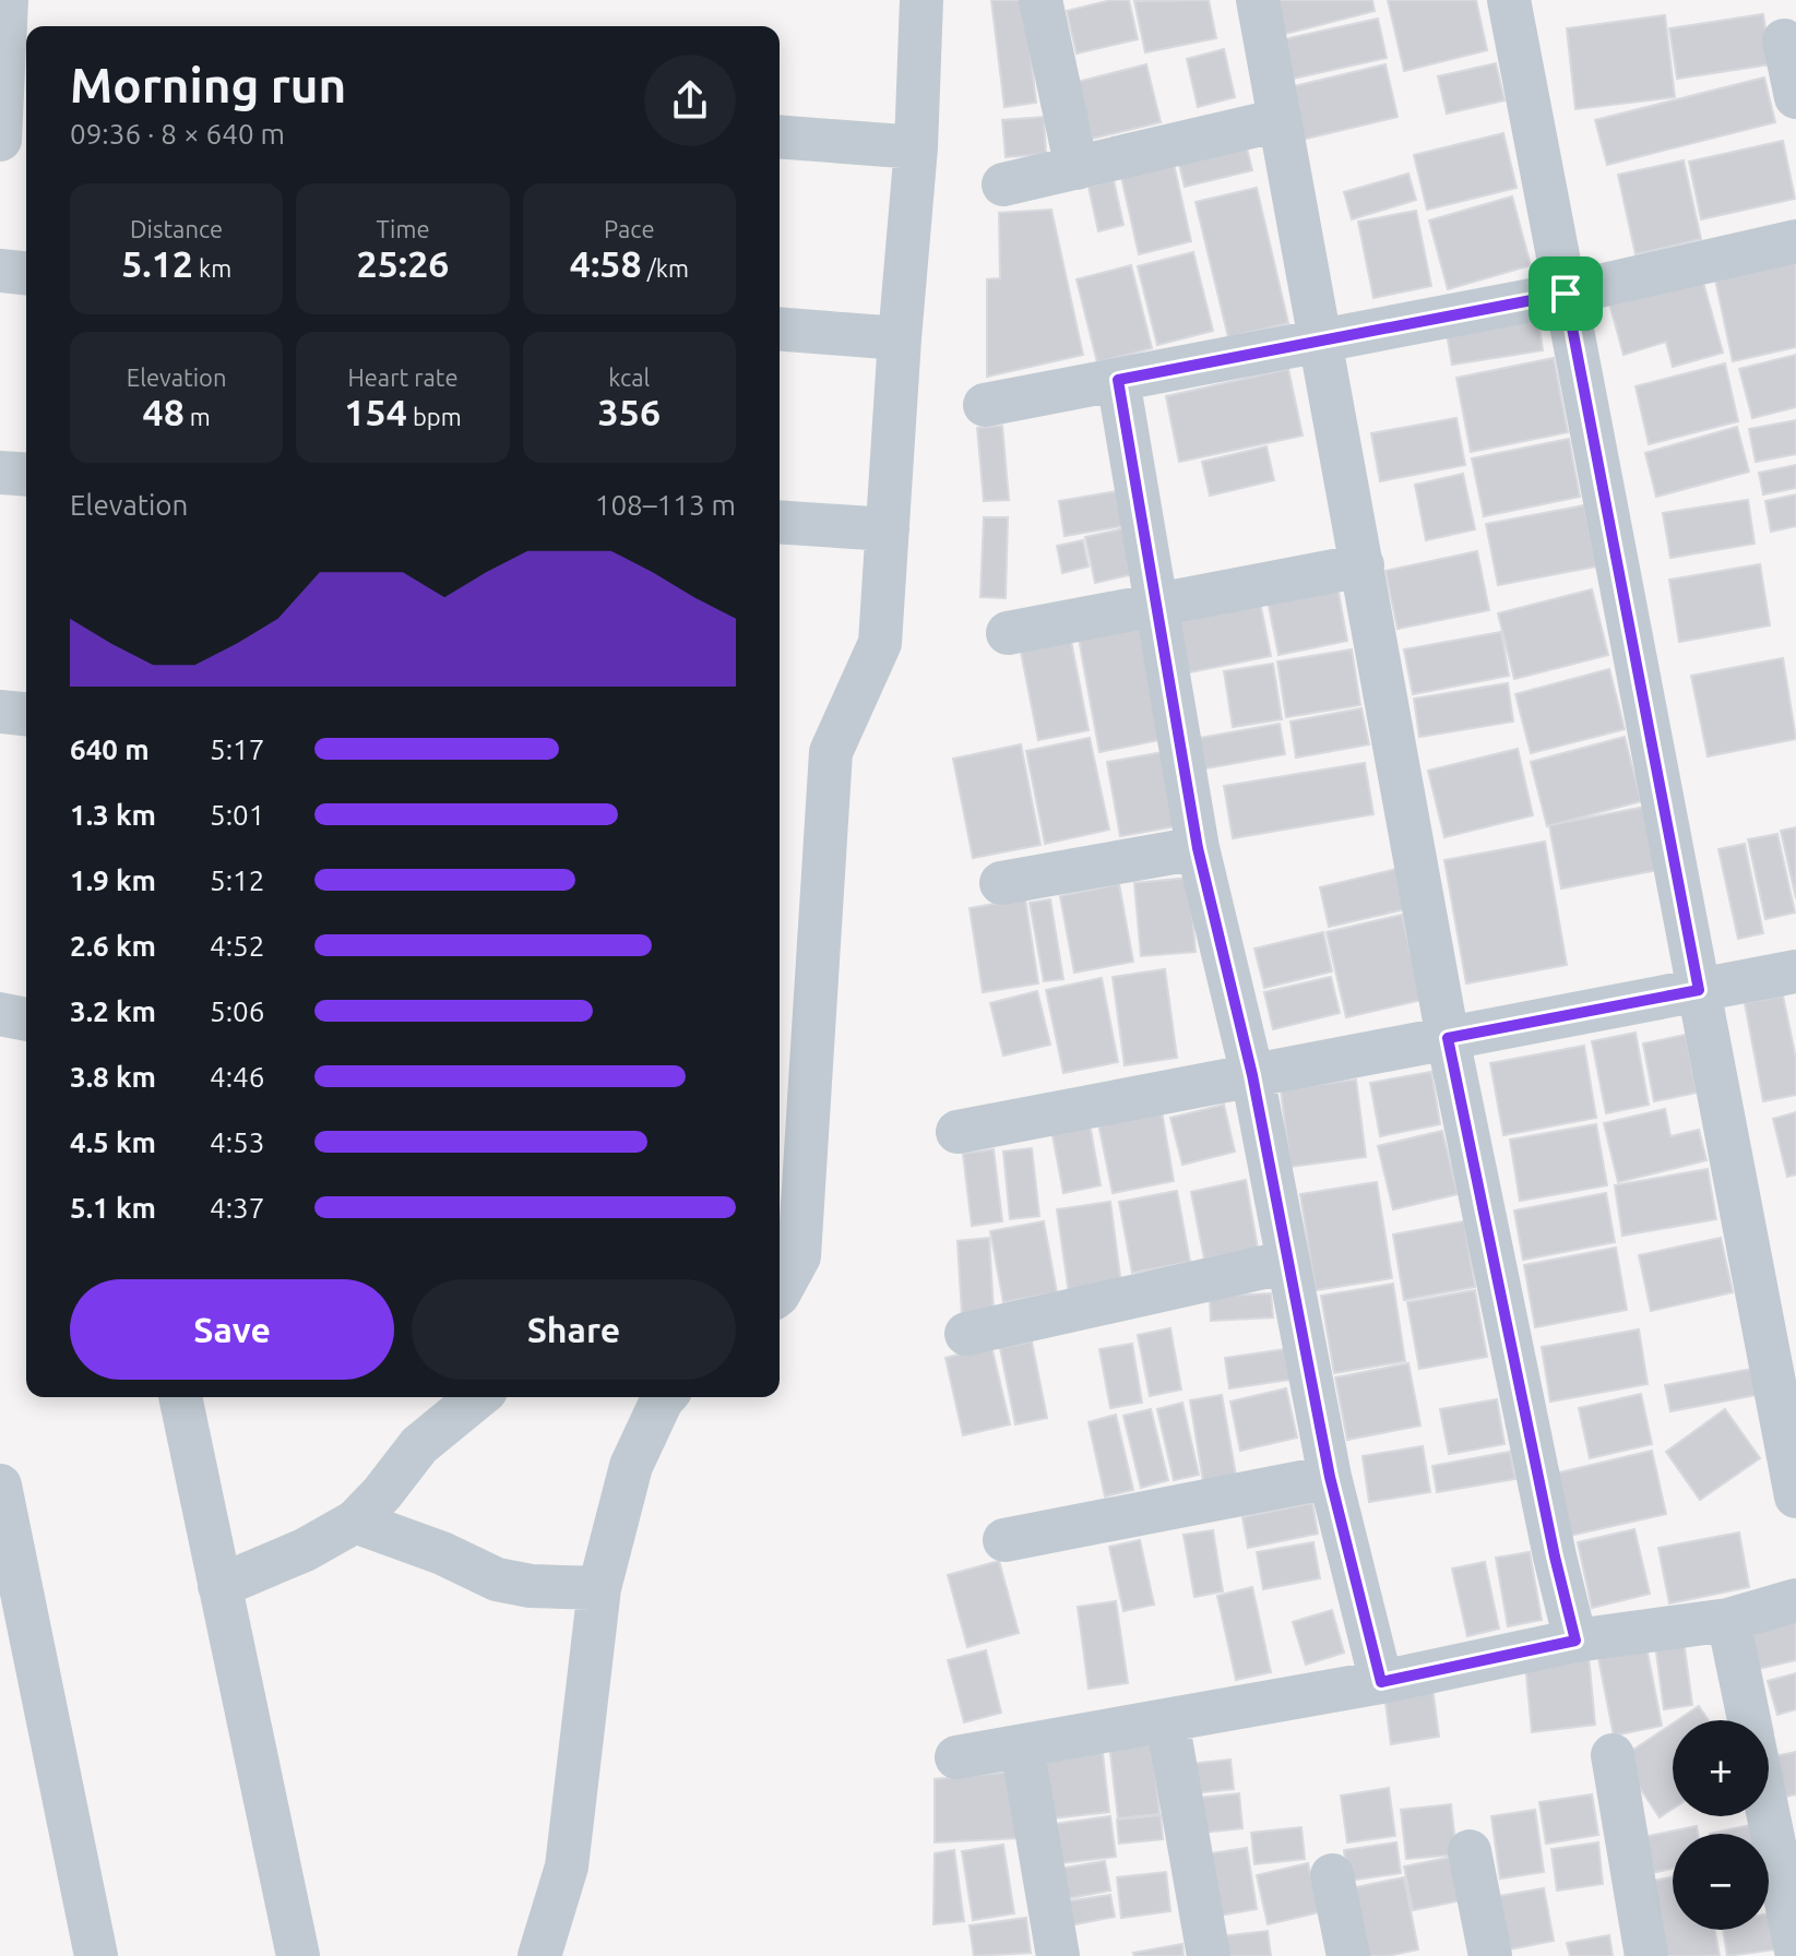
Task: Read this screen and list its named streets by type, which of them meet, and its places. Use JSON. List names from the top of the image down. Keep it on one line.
{"page":{"heading":["Morning run","09:36 · 8 × 640 m"],"stats":[["Distance","5.12 km"],["Time","25:26"],["Pace","4:58 /km"],["Elevation","48 m"],["Heart rate","154 bpm"],["kcal","356"]],"chart":["Elevation","108–113 m"],"list":[{"name":"640 m","note":"5:17"},{"name":"1.3 km","note":"5:01"},{"name":"1.9 km","note":"5:12"},{"name":"2.6 km","note":"4:52"},{"name":"3.2 km","note":"5:06"},{"name":"3.8 km","note":"4:46"},{"name":"4.5 km","note":"4:53"},{"name":"5.1 km","note":"4:37"}],"buttons":["Save","Share"],"map_buttons":["+","−"]}}
